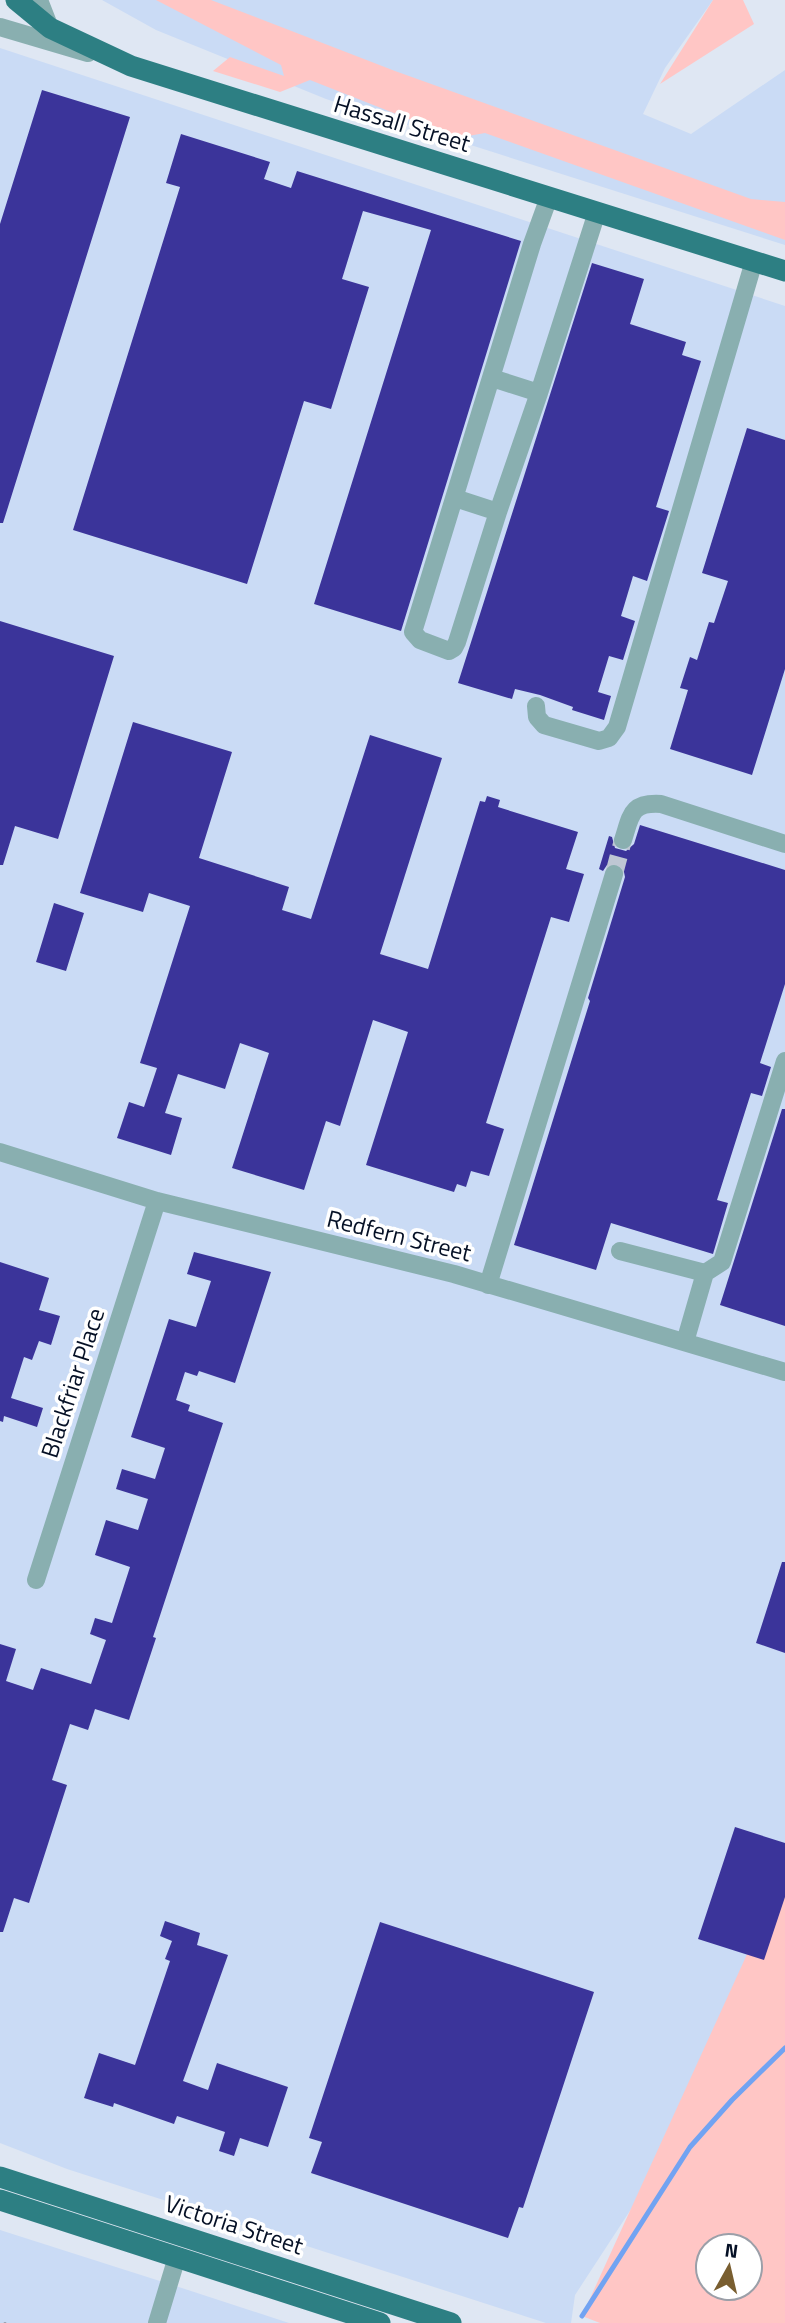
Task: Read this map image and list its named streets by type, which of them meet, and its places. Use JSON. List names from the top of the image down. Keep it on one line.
{"streets":{"main road":["Hassall Street","Victoria Street"],"street":["Redfern Street","Blackfriar Place"]},"crossings":[["Redfern Street","Blackfriar Place"]],"north":"top"}
